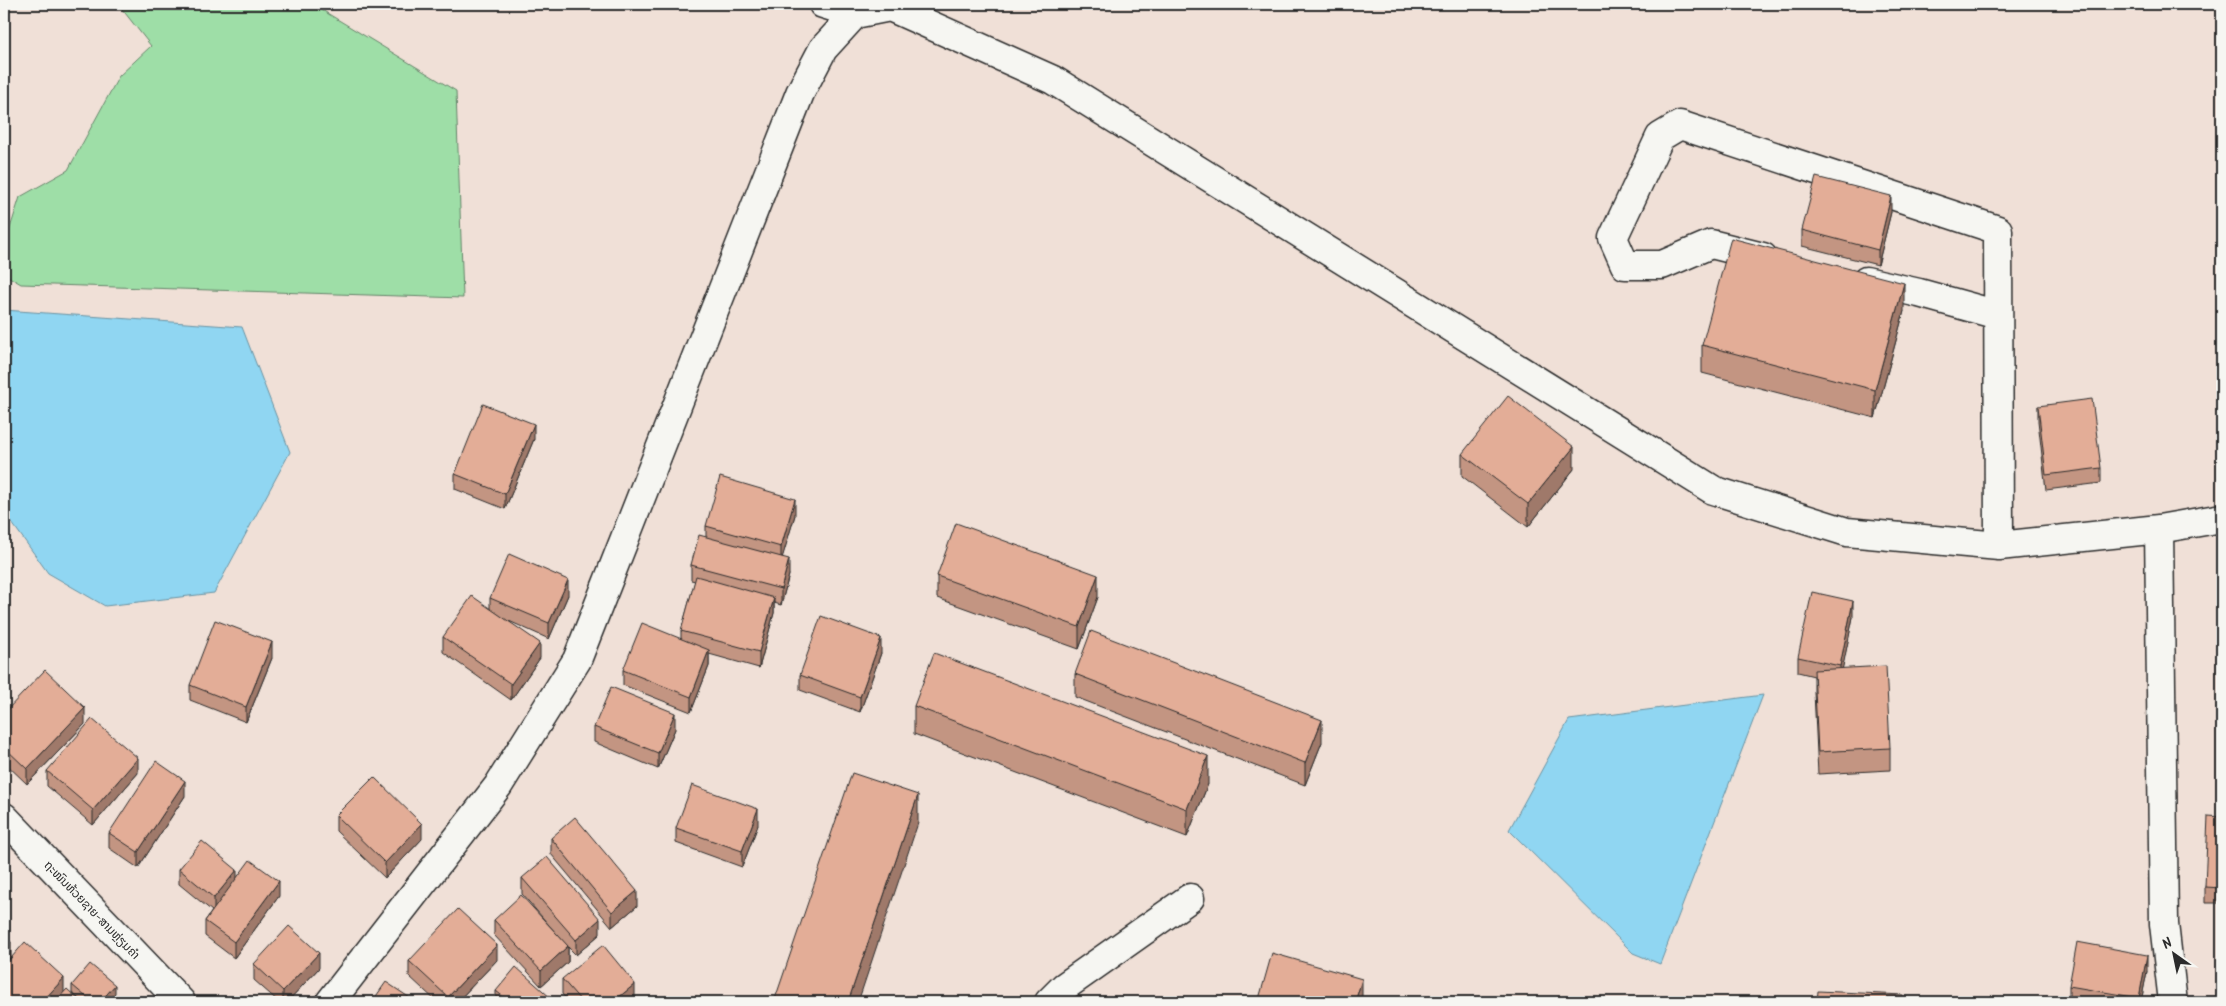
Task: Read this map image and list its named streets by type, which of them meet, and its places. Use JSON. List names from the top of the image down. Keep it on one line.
{"streets":{"street":["ຖະໜົນຫ້ວຍຊາຍ-ສາມຫຼ່ຽມຄຳ"]},"north":"top left"}
